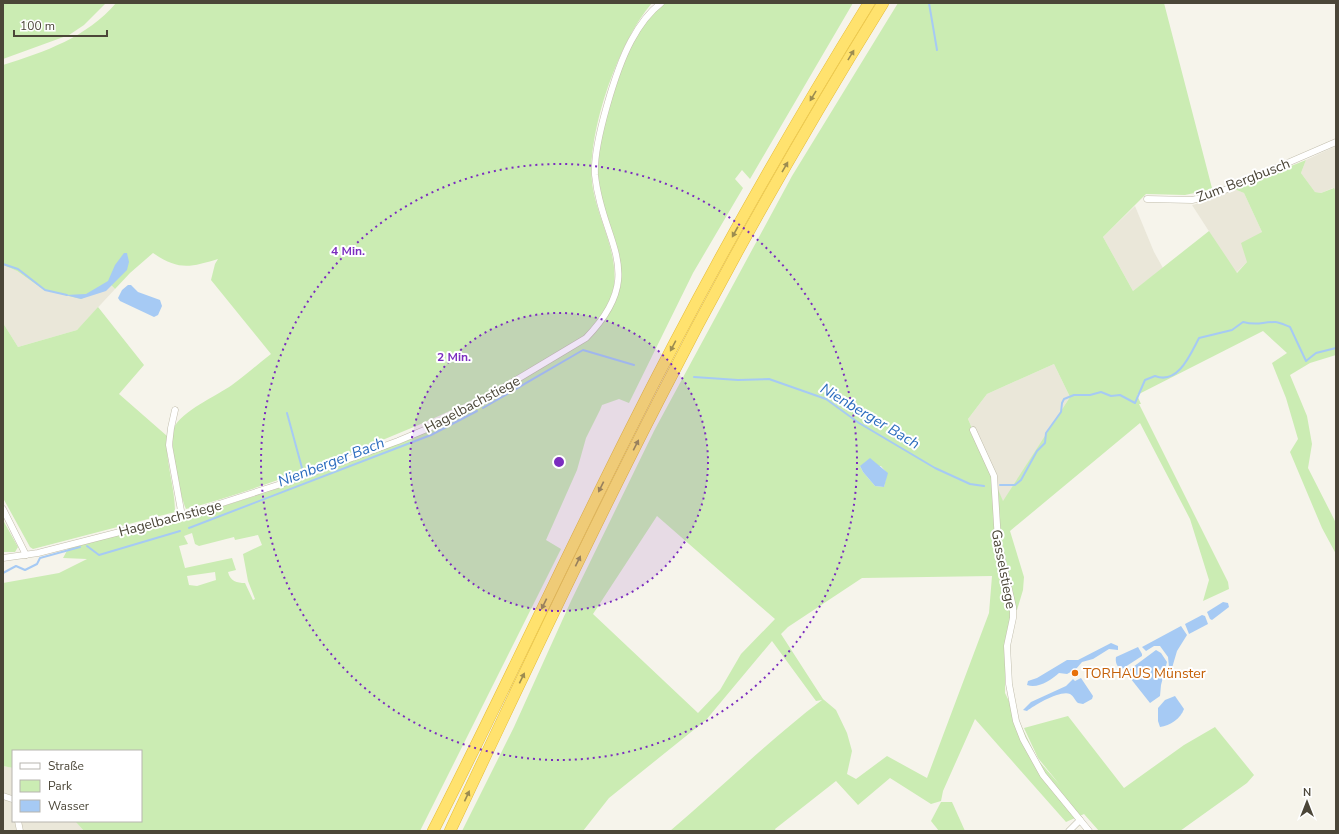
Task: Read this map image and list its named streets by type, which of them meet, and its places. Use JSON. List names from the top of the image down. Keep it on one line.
{"streets":{"street":["Zum Bergbusch","Hagelbachstiege","Gasselstiege"]},"water":["Nienberger Bach"],"places":["TORHAUS Münster"],"legend":["Straße","Park","Wasser"],"scale_bar":"100 m","north":"top","rings":["4 Min.","2 Min."]}
